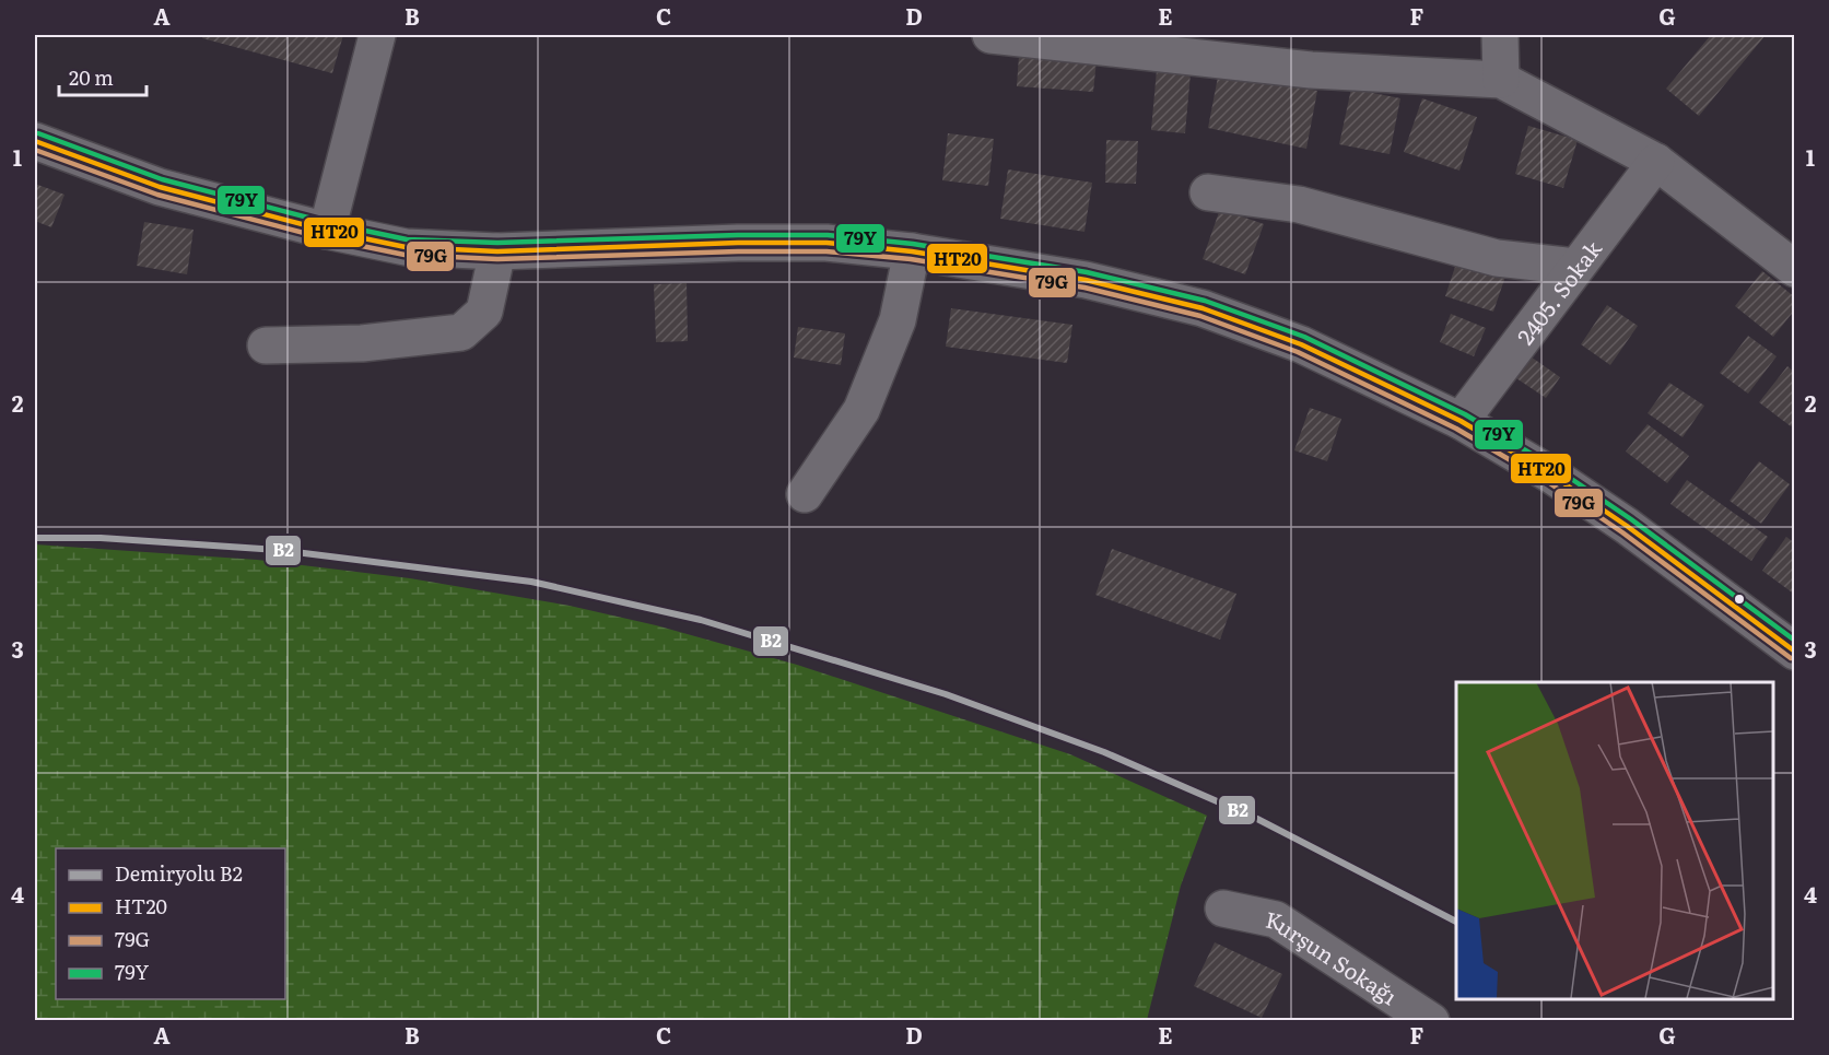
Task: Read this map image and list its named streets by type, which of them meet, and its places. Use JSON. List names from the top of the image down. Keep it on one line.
{"streets":{"street":["2405. Sokak","Kurşun Sokağı"]},"lines":["transit line 79Y","transit line HT20","transit line 79G","rail line B2"],"legend":["Demiryolu B2","HT20","79G","79Y"],"scale_bar":"20 m","grid":{"columns":["A","B","C","D","E","F","G"],"rows":["1","2","3","4"]}}
